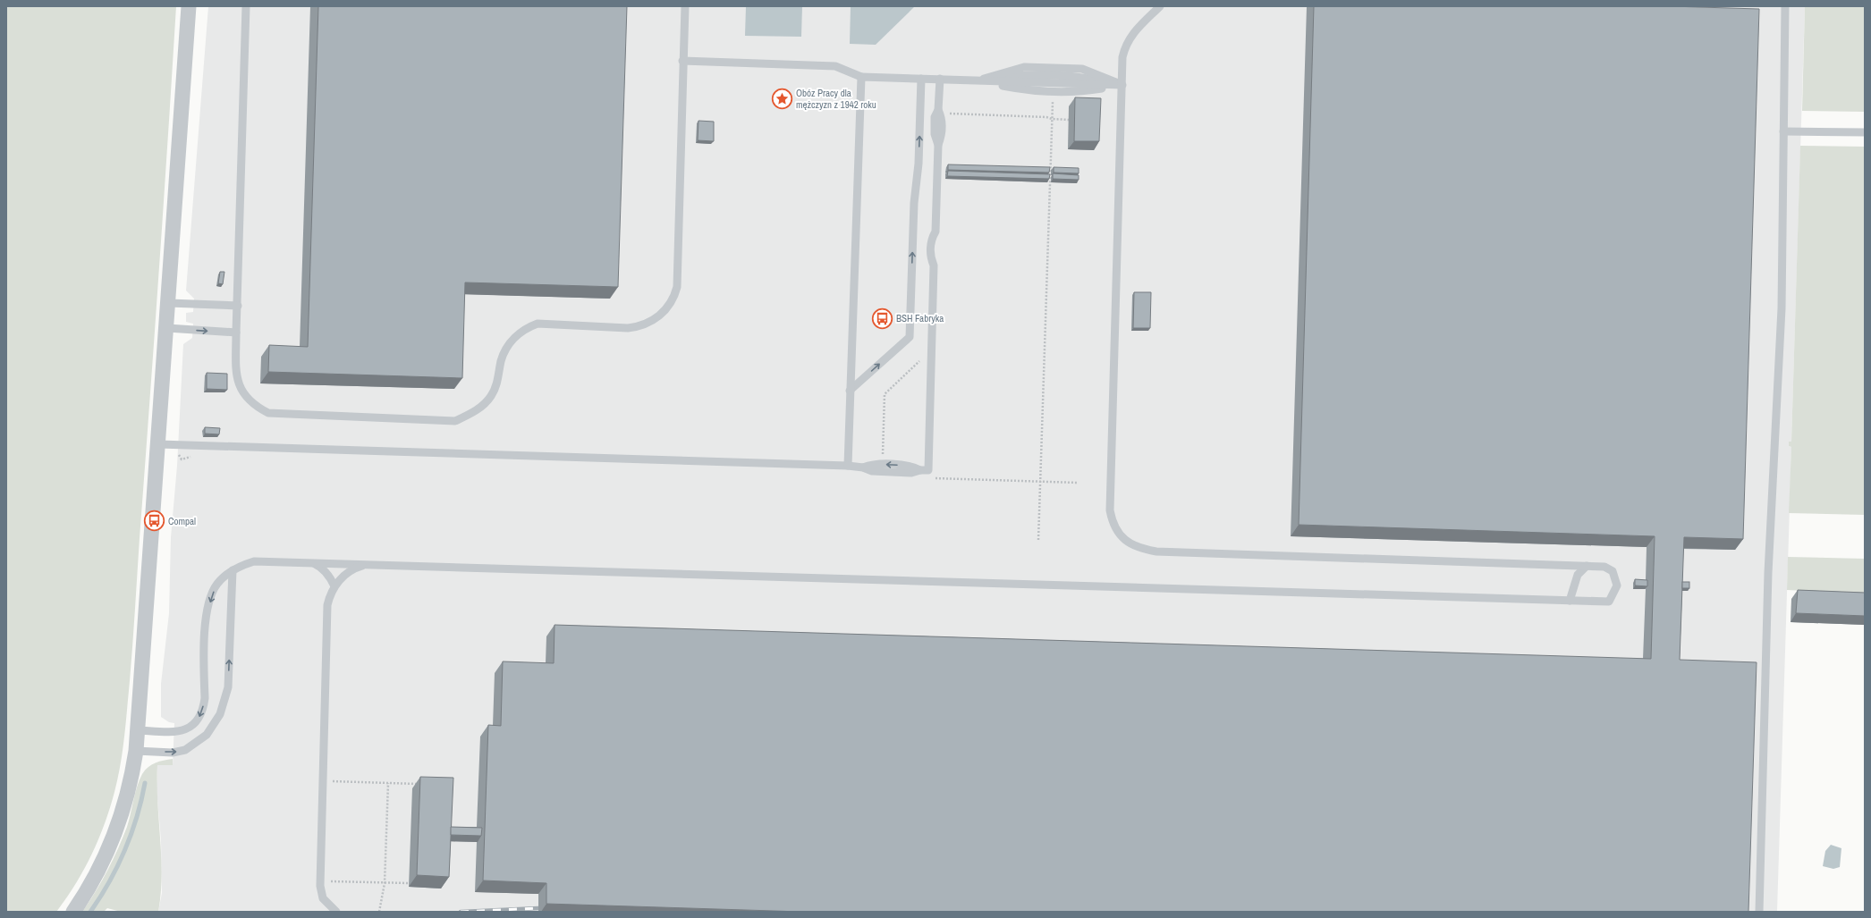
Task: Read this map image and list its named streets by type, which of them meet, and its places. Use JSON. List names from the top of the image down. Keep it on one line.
{"places":{"place":["Obóz Pracy dla mężczyzn z 1942 roku"],"bus stop":["BSH Fabryka","Compal"]}}
